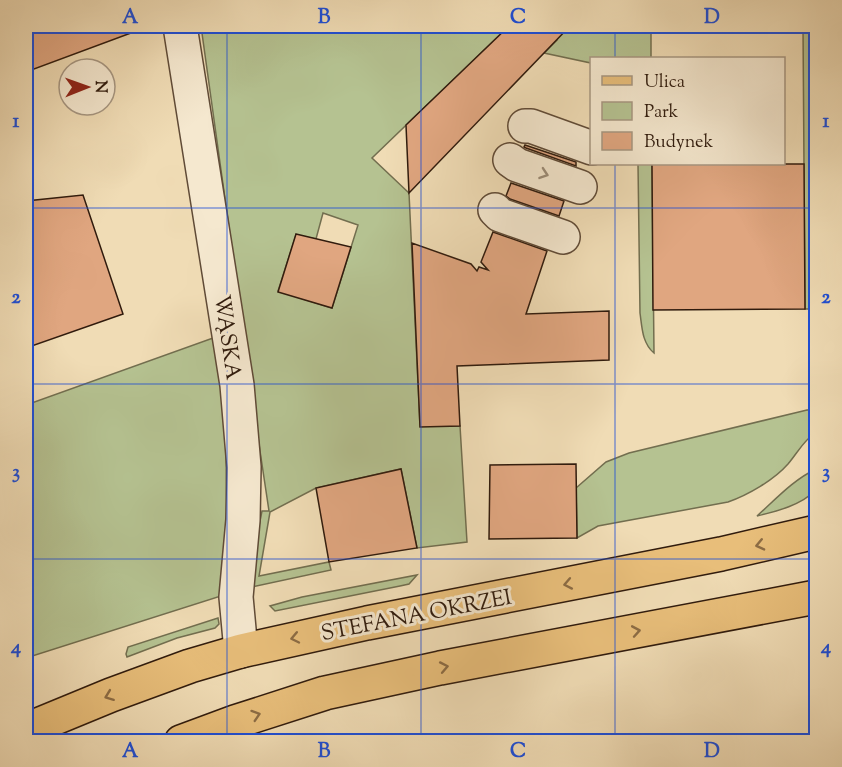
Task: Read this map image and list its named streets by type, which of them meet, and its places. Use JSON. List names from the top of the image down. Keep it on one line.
{"streets":{"main road":["STEFANA OKRZEI"],"street":["WĄSKA"]},"crossings":[["WĄSKA","STEFANA OKRZEI"]],"legend":["Ulica","Park","Budynek"],"north":"right","grid":{"columns":["A","B","C","D"],"rows":["1","2","3","4"]}}
